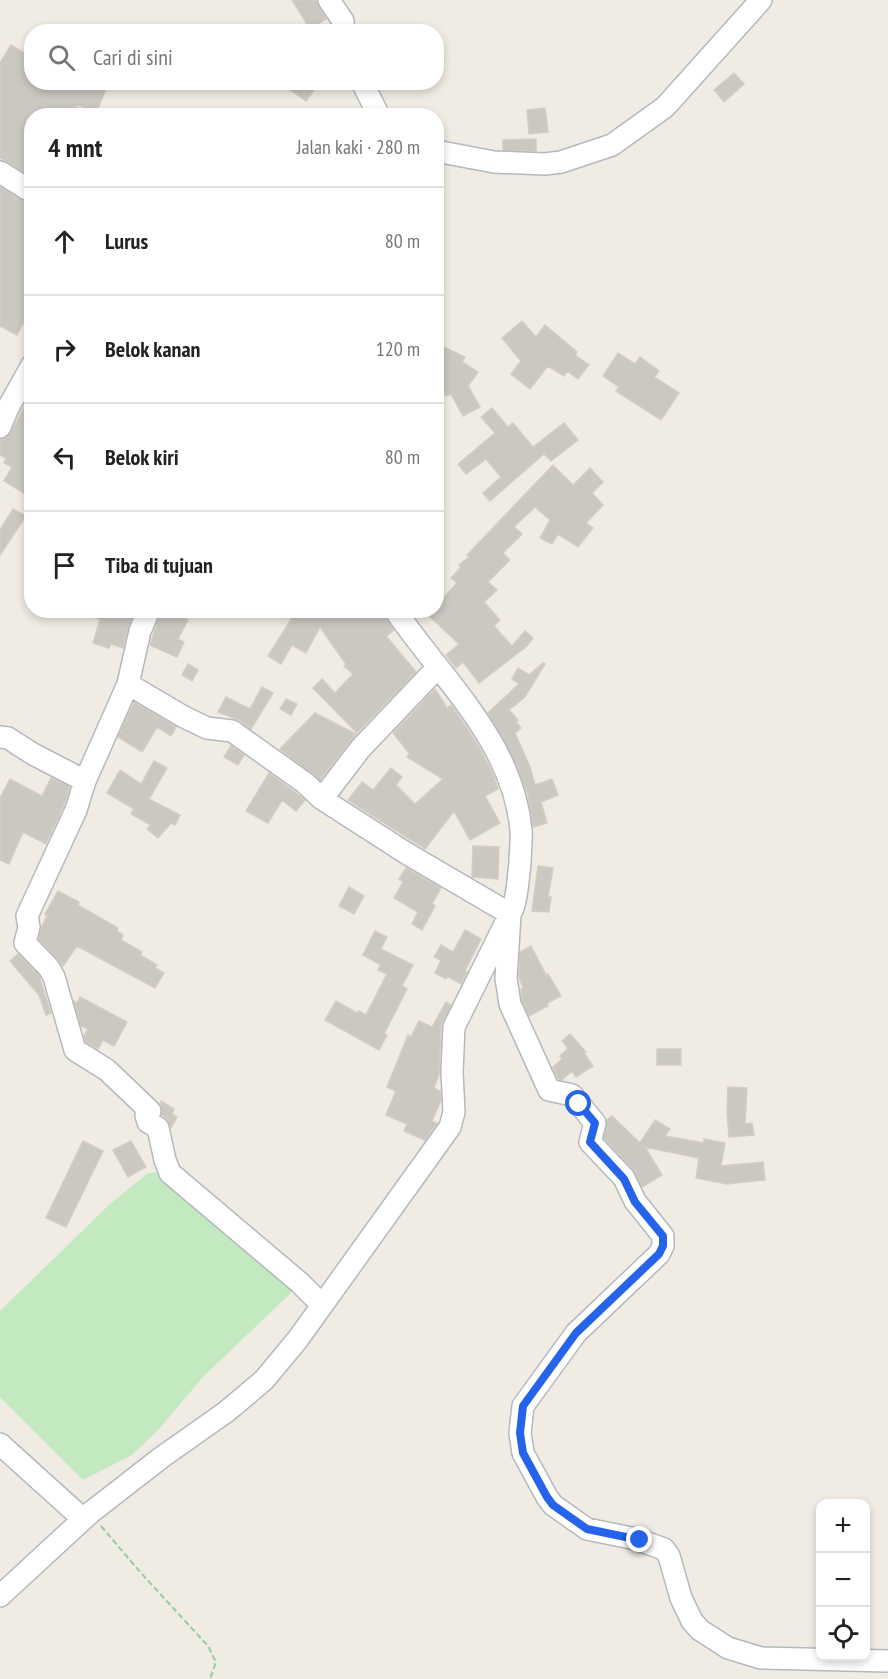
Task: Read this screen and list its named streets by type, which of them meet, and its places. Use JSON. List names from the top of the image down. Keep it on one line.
{"page":{"search":"Cari di sini","heading":["4 mnt","Jalan kaki · 280 m"],"list":[["Lurus","80 m"],["Belok kanan","120 m"],["Belok kiri","80 m"],"Tiba di tujuan"],"map_buttons":["+","−"]}}
